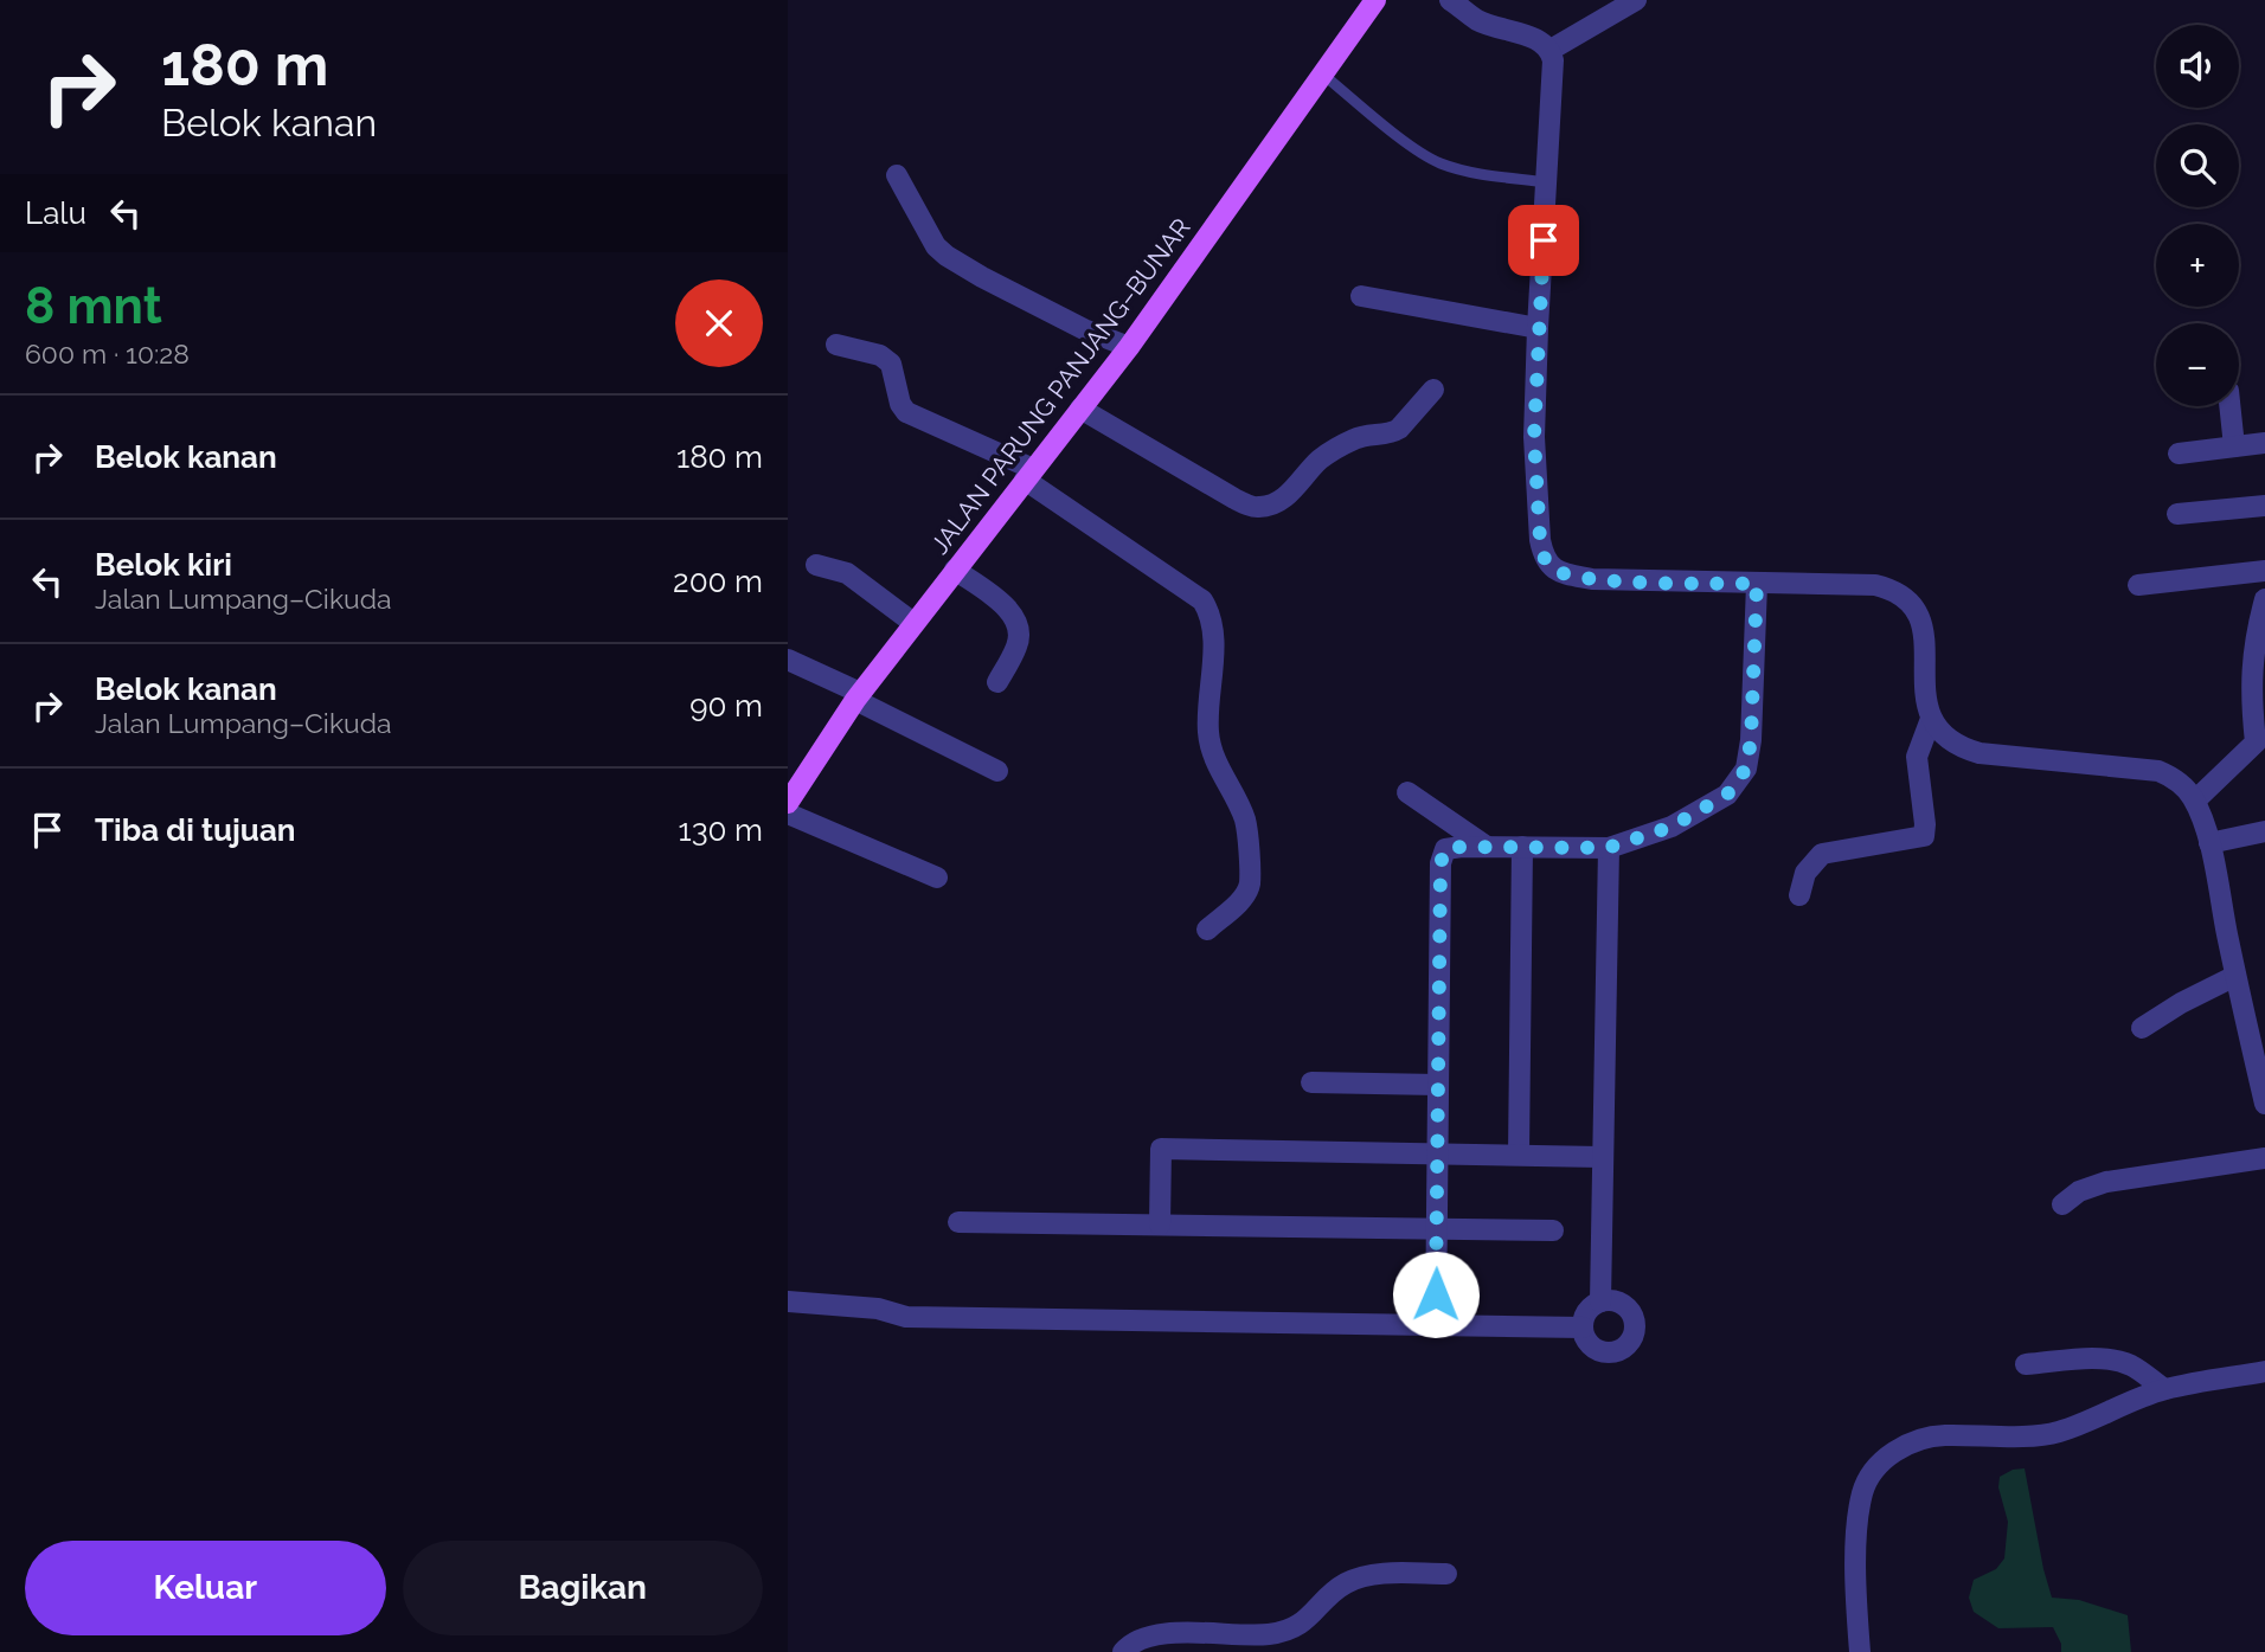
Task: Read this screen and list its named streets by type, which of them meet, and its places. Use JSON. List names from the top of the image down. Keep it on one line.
{"streets":{"main road":["JALAN PARUNG PANJANG–BUNAR"]},"page":{"turn":["180 m","Belok kanan"],"map_buttons":["+","−"],"then":"Lalu","heading":["8 mnt","600 m · 10:28"],"list":[{"name":"Belok kanan","value":"180 m"},{"name":"Belok kiri","note":"Jalan Lumpang–Cikuda","value":"200 m"},{"name":"Belok kanan","note":"Jalan Lumpang–Cikuda","value":"90 m"},{"name":"Tiba di tujuan","value":"130 m"}],"buttons":["Keluar","Bagikan"]}}
